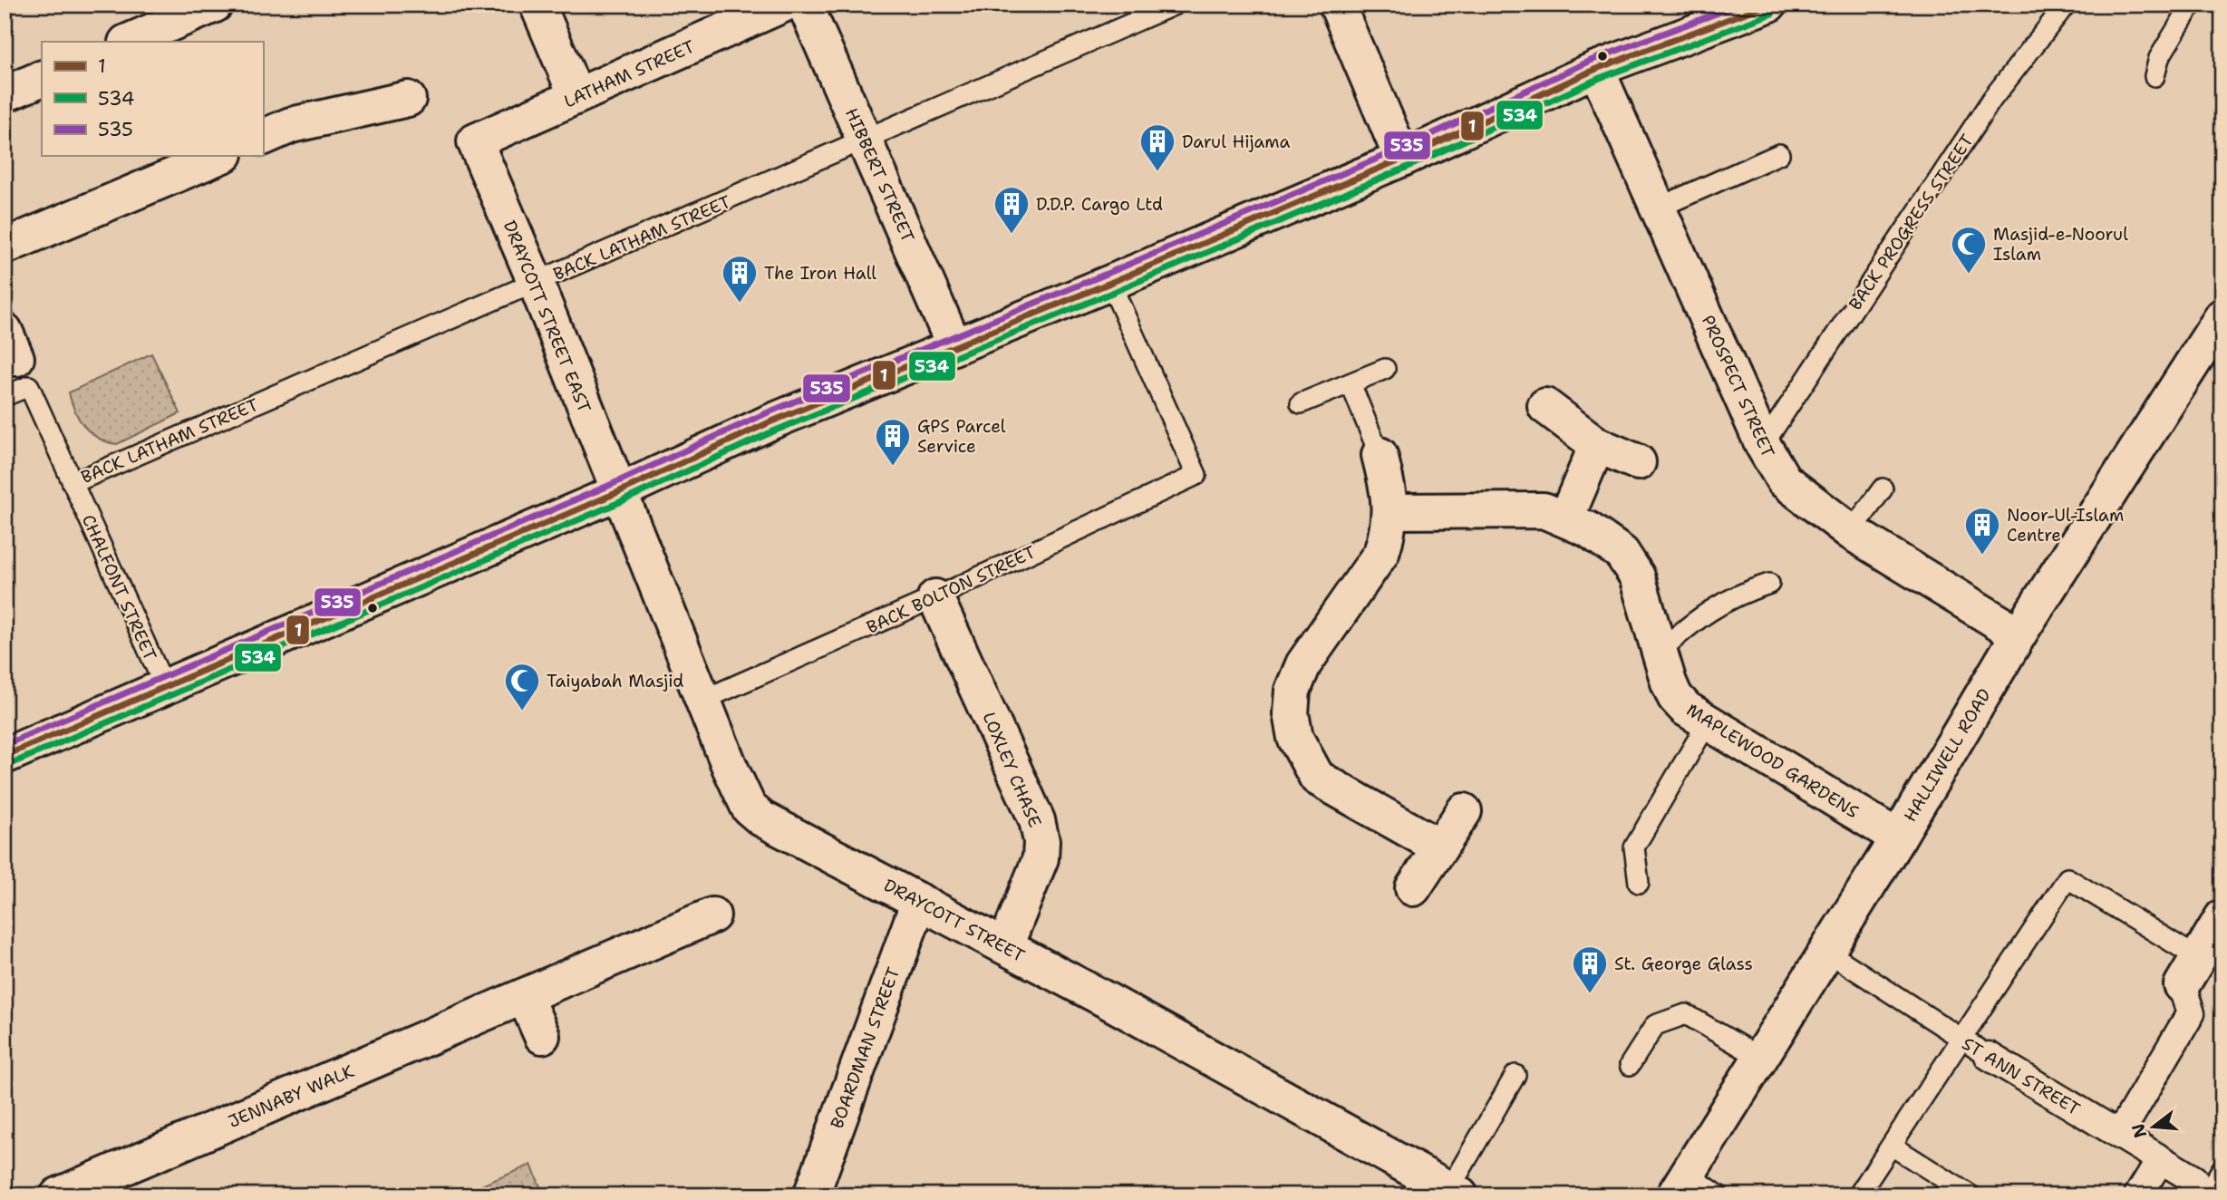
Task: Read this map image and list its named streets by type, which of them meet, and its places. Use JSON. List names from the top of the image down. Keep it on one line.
{"streets":{"main road":["LATHAM STREET","HIBBERT STREET","DRAYCOTT STREET EAST","PROSPECT STREET","HALLIWELL ROAD","MAPLEWOOD GARDENS","LOXLEY CHASE","DRAYCOTT STREET","BOARDMAN STREET","JENNABY WALK"],"street":["ST ANN STREET"],"lane":["BACK PROGRESS STREET","BACK LATHAM STREET","CHALFONT STREET","BACK BOLTON STREET"]},"crossings":[["LATHAM STREET","DRAYCOTT STREET EAST"],["HIBBERT STREET","BACK LATHAM STREET"],["BACK PROGRESS STREET","PROSPECT STREET"],["BACK LATHAM STREET","DRAYCOTT STREET EAST"],["BACK LATHAM STREET","CHALFONT STREET"],["DRAYCOTT STREET EAST","DRAYCOTT STREET"],["PROSPECT STREET","HALLIWELL ROAD"],["BACK BOLTON STREET","LOXLEY CHASE"],["BACK BOLTON STREET","DRAYCOTT STREET"],["HALLIWELL ROAD","MAPLEWOOD GARDENS"],["HALLIWELL ROAD","ST ANN STREET"],["LOXLEY CHASE","DRAYCOTT STREET"],["DRAYCOTT STREET","BOARDMAN STREET"]],"places":{"building":["Darul Hijama","D.D.P. Cargo Ltd","The Iron Hall","GPS Parcel Service","Noor-Ul-Islam Centre","St. George Glass"],"mosque":["Masjid-e-Noorul Islam","Taiyabah Masjid"]},"lines":["transit line 1","transit line 535","transit line 534"],"legend":["1","534","535"],"north":"left"}
